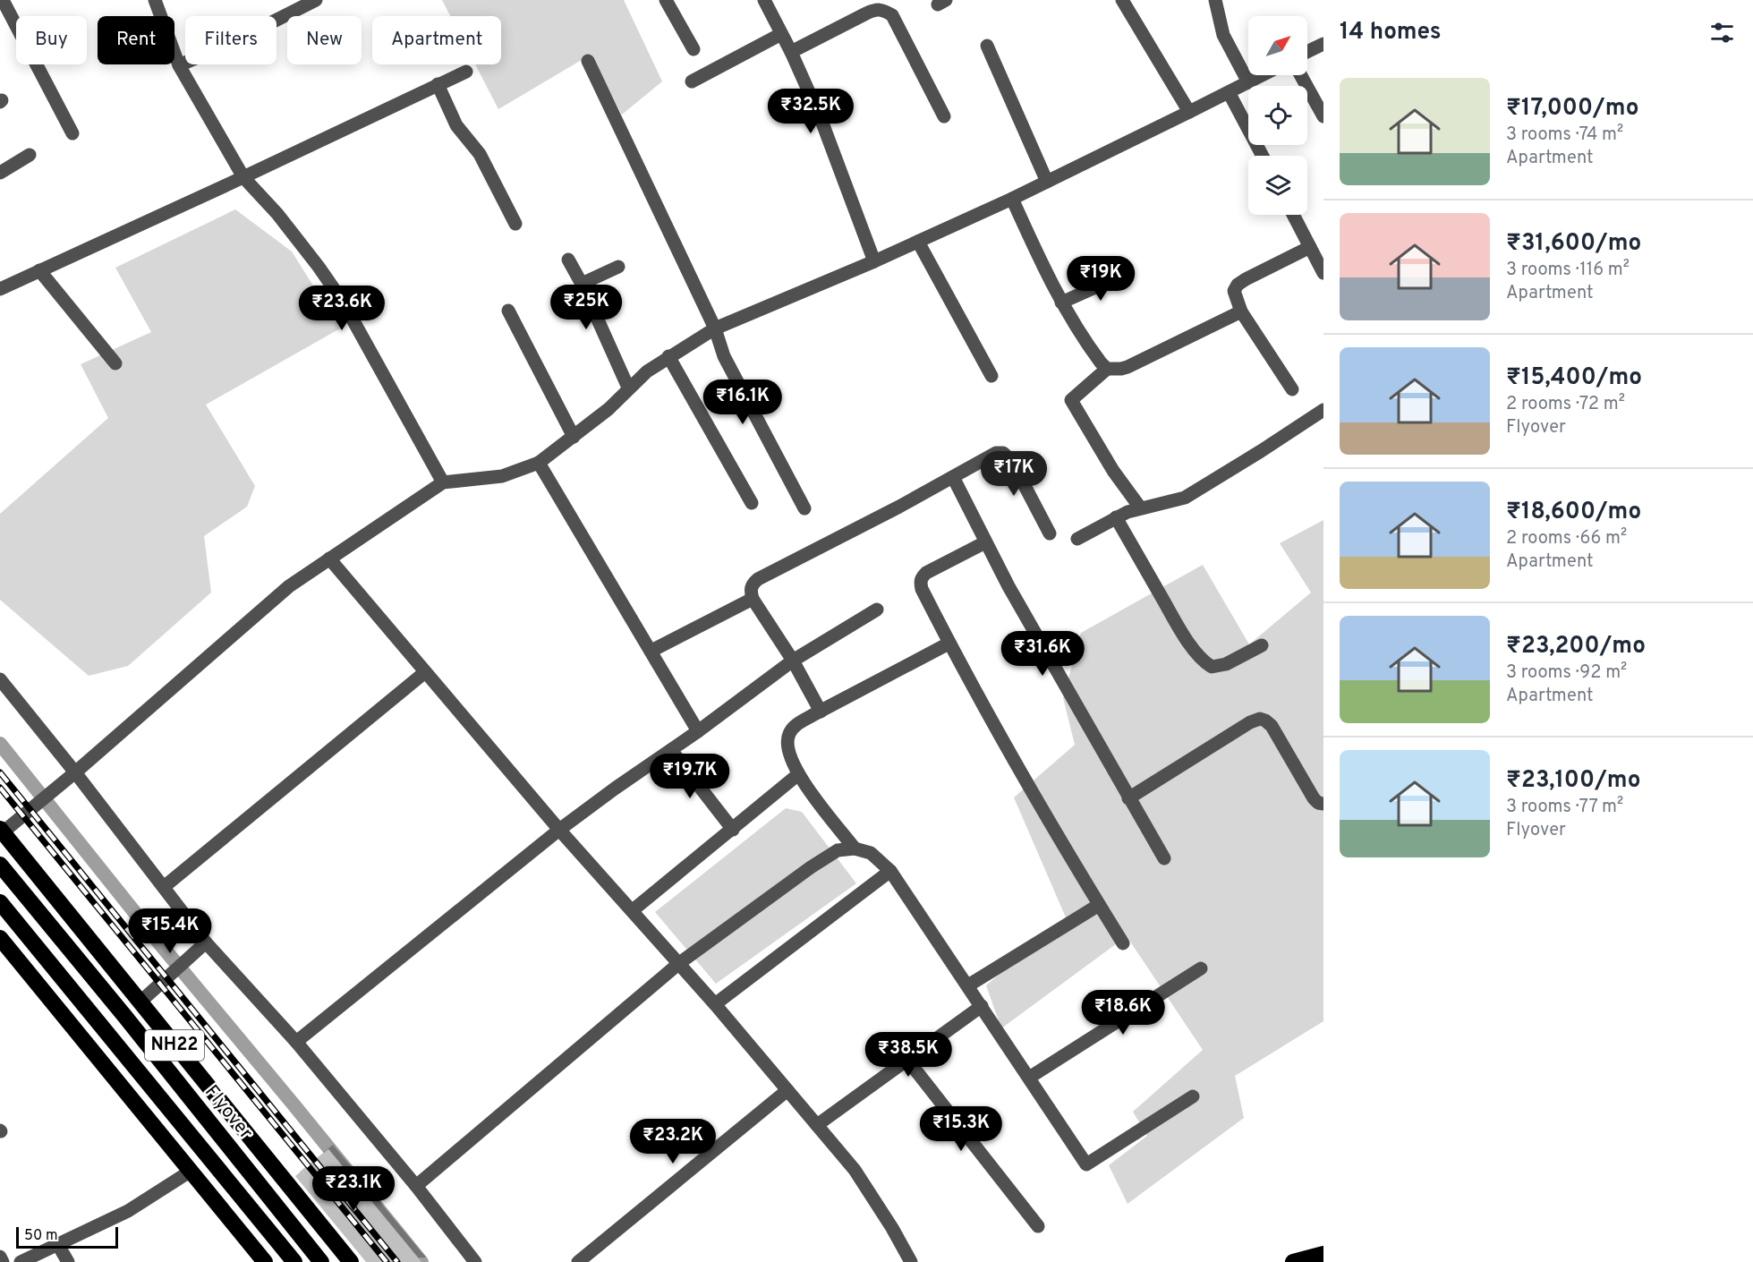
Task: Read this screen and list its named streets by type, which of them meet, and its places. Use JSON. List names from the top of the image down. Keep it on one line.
{"streets":{"highway":["NH22","Flyover"]},"scale_bar":"50 m","north":"top right","page":{"heading":"14 homes","chip":["Buy","Rent","Filters","New","Apartment"],"list":[{"name":"₹17,000/mo","note":"3 rooms · 74 m² · Apartment"},{"name":"₹31,600/mo","note":"3 rooms · 116 m² · Apartment"},{"name":"₹15,400/mo","note":"2 rooms · 72 m² · Flyover"},{"name":"₹18,600/mo","note":"2 rooms · 66 m² · Apartment"},{"name":"₹23,200/mo","note":"3 rooms · 92 m² · Apartment"},{"name":"₹23,100/mo","note":"3 rooms · 77 m² · Flyover"}],"price":["₹32.5K","₹19K","₹25K","₹23.6K","₹16.1K","₹17K","₹31.6K","₹19.7K","₹15.4K","₹18.6K","₹38.5K","₹15.3K","₹23.2K","₹23.1K"],"scale":"50 m"}}
